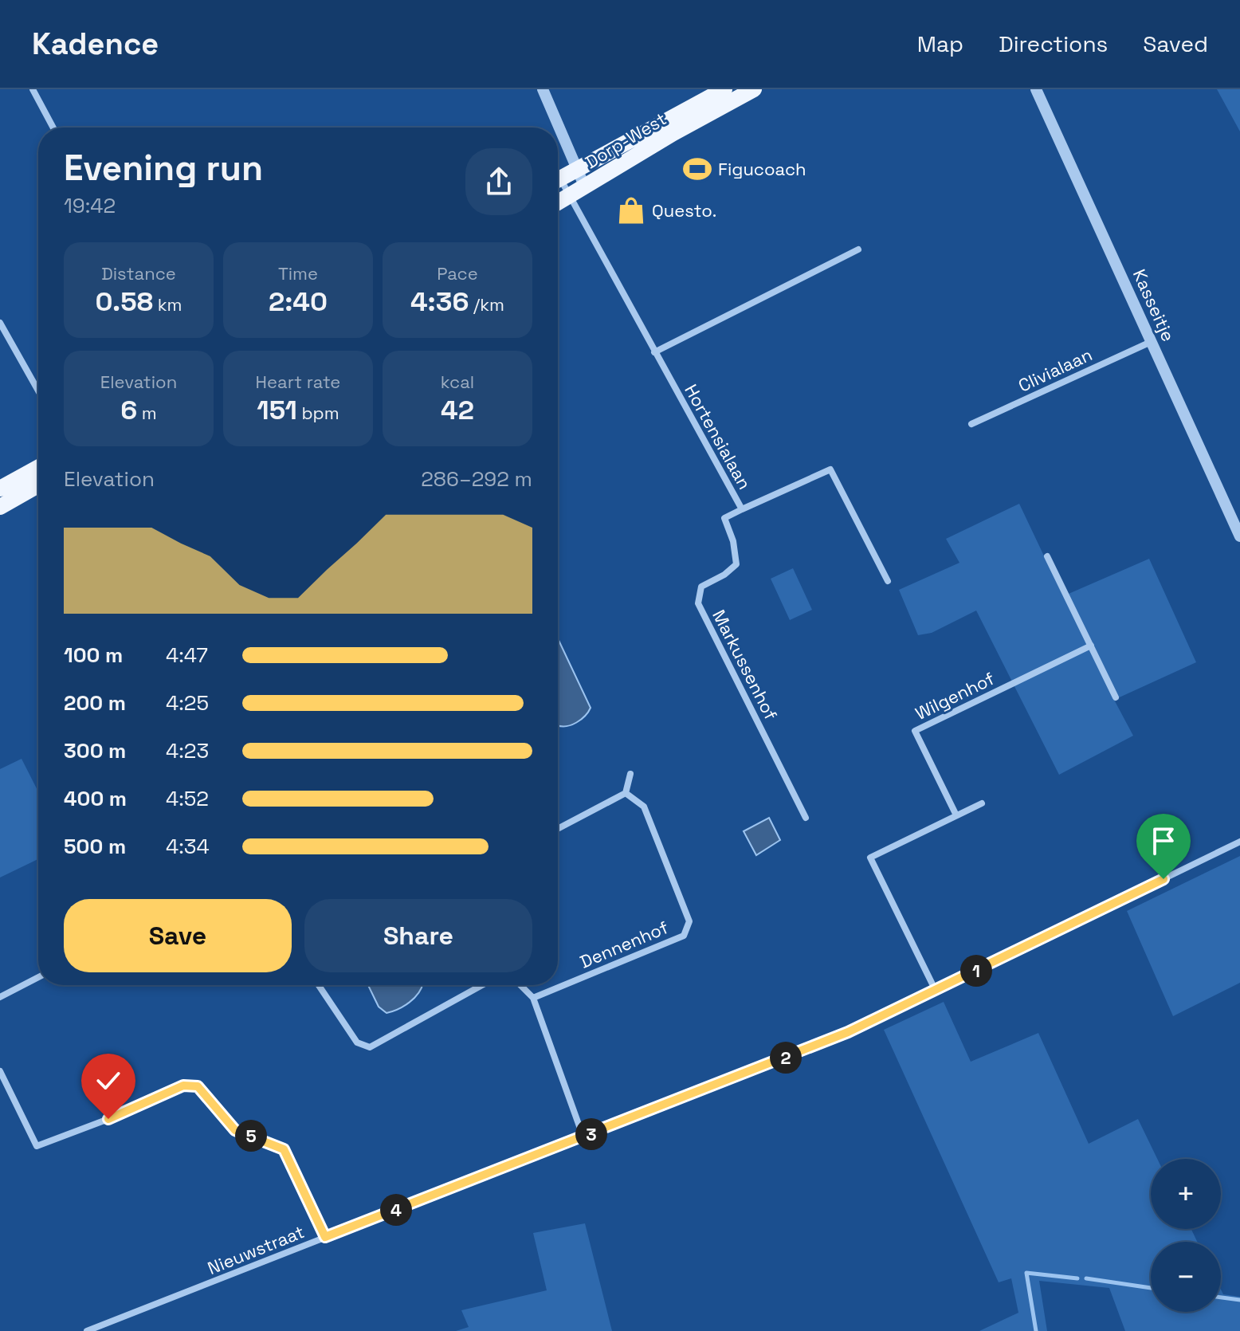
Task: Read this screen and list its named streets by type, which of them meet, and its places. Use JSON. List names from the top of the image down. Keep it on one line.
{"streets":{"main road":["Dorp-West"],"street":["Kasseitje","Clivialaan","Hortensialaan","Markussenhof","Wilgenhof","Dennenhof","Nieuwstraat"]},"crossings":[["Dorp-West","Hortensialaan"],["Kasseitje","Clivialaan"],["Hortensialaan","Markussenhof"]],"places":{"sports":["Figucoach"],"shop":["Questo."]},"page":{"header":"Kadence","nav":["Map","Directions","Saved"],"heading":["Evening run","19:42"],"stats":[["Distance","0.58 km"],["Time","2:40"],["Pace","4:36 /km"],["Elevation","6 m"],["Heart rate","151 bpm"],["kcal","42"]],"chart":["Elevation","286–292 m"],"list":[{"name":"100 m","note":"4:47"},{"name":"200 m","note":"4:25"},{"name":"300 m","note":"4:23"},{"name":"400 m","note":"4:52"},{"name":"500 m","note":"4:34"}],"buttons":["Save","Share"],"pins":["1","2","3","5","4"],"map_buttons":["+","−"]}}
